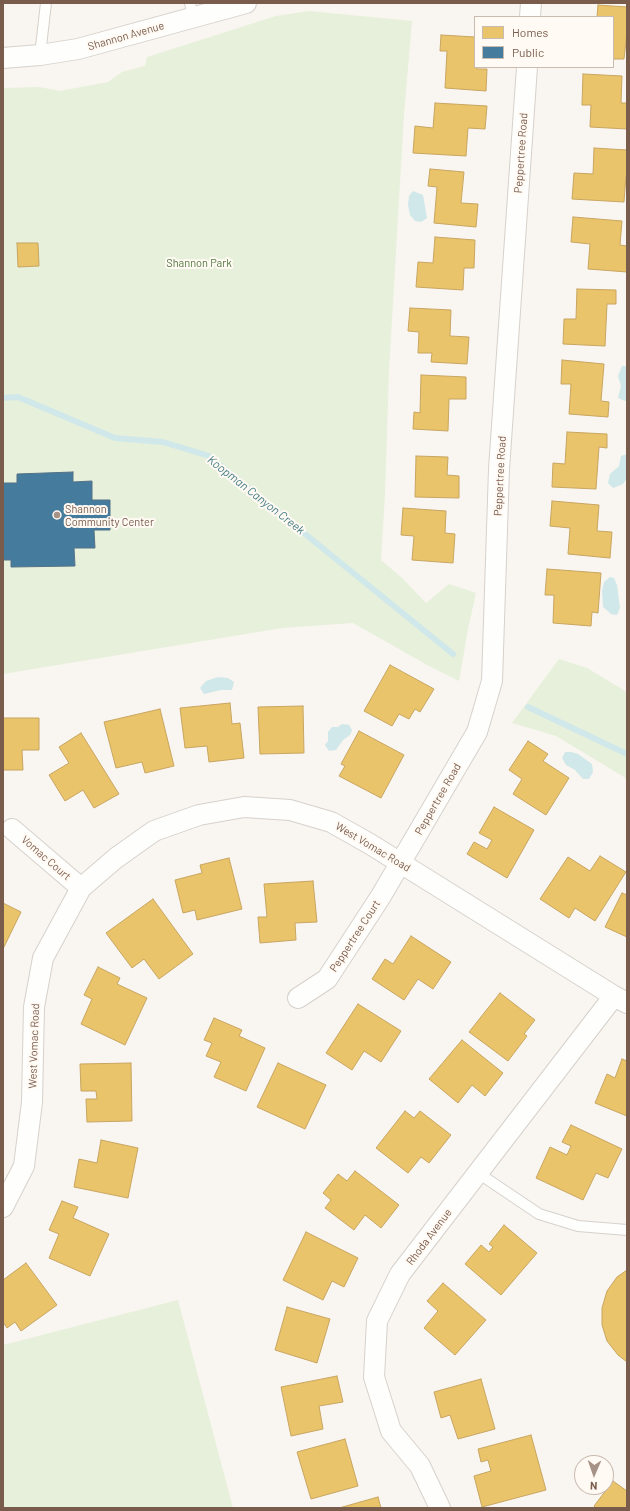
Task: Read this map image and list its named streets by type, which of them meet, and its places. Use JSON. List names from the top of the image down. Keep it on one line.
{"streets":{"street":["Shannon Avenue","Peppertree Road","West Vomac Road","Vomac Court","Peppertree Court","Rhoda Avenue"]},"crossings":[["Peppertree Road","West Vomac Road"],["Peppertree Road","Peppertree Court"],["West Vomac Road","Vomac Court"],["West Vomac Road","Peppertree Court"],["West Vomac Road","Rhoda Avenue"]],"water":["Koopman Canyon Creek"],"parks":["Shannon Park"],"places":["Shannon Community Center"],"legend":["Homes","Public"],"north":"bottom"}
